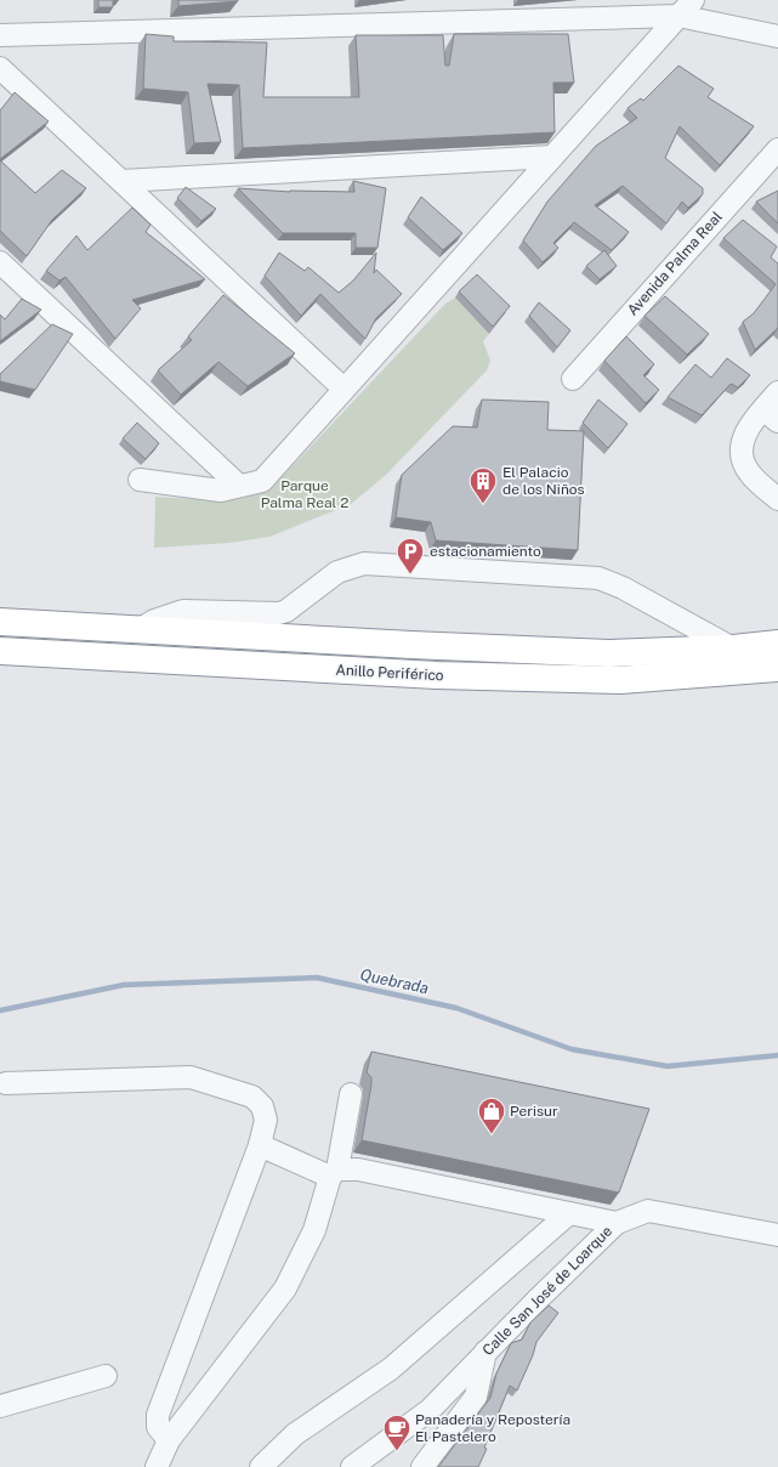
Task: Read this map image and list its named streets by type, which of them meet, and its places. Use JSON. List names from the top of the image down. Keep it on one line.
{"streets":{"highway":["Anillo Periférico"],"street":["Avenida Palma Real","Calle San José de Loarque"]},"water":["Quebrada"],"parks":["Parque Palma Real 2"],"places":{"building":["El Palacio de los Niños"],"parking":["estacionamiento"],"shop":["Perisur"],"cafe":["Panadería y Repostería El Pastelero"]}}
